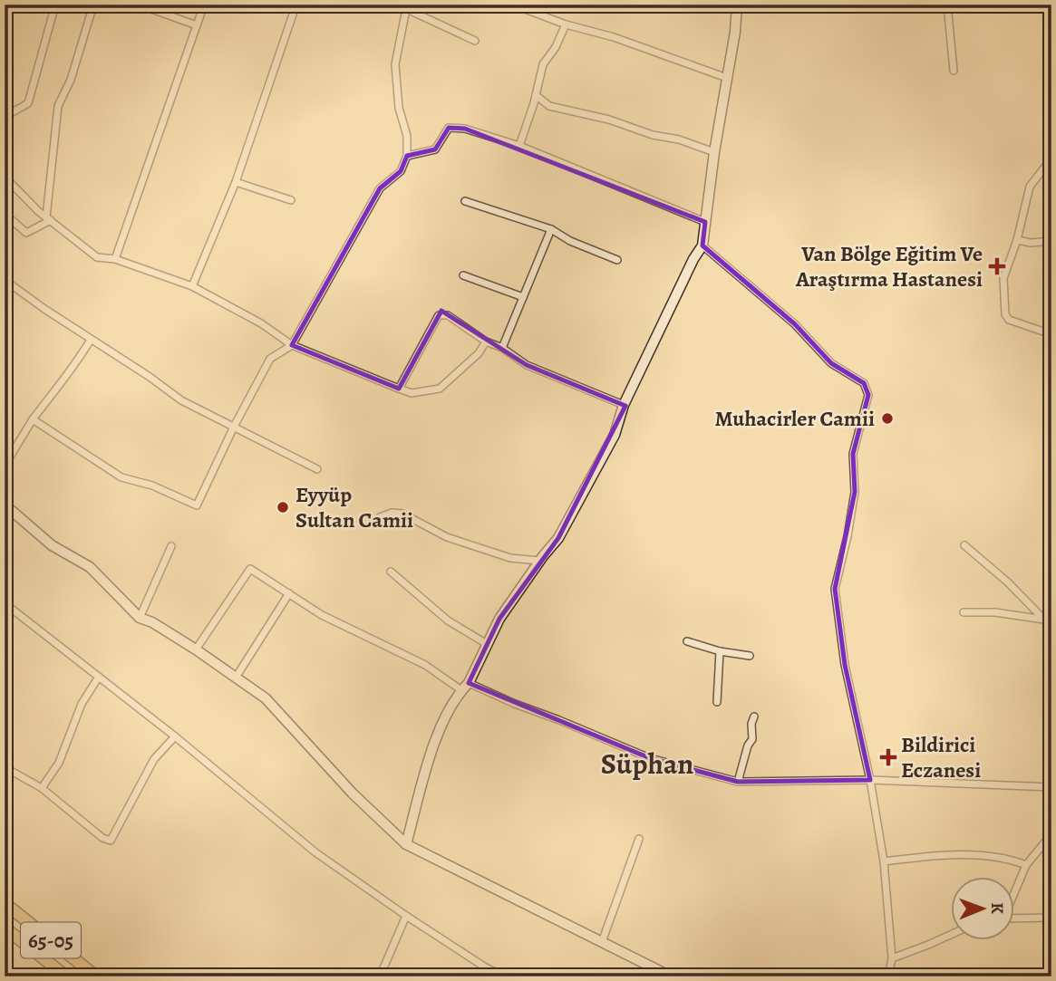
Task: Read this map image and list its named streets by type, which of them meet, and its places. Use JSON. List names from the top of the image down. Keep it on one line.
{"streets":{"highway":["65-05"]},"districts":["Süphan"],"places":{"health":["Van Bölge Eğitim Ve Araştırma Hastanesi","Bildirici Eczanesi"],"other":["Muhacirler Camii","Eyyüp Sultan Camii"]},"north":"right"}
